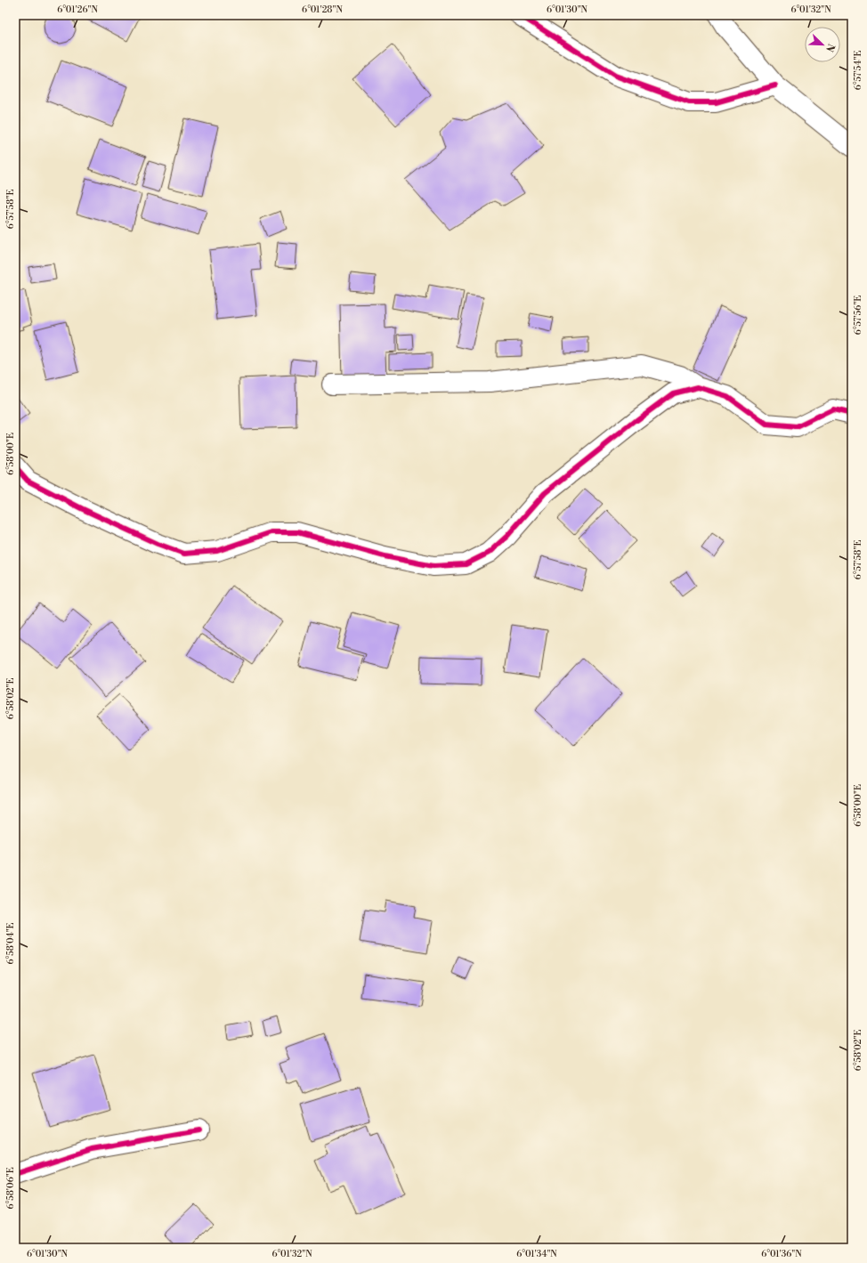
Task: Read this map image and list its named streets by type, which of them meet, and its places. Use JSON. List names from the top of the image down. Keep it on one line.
{"north":"bottom right","coordinates":["6°01'26\"N","6°01'28\"N","6°01'30\"N","6°01'32\"N","6°57'54\"E","6°57'58\"E","6°57'56\"E","6°58'00\"E","6°58'02\"E","6°58'04\"E","6°58'06\"E","6°01'34\"N","6°01'36\"N"]}
